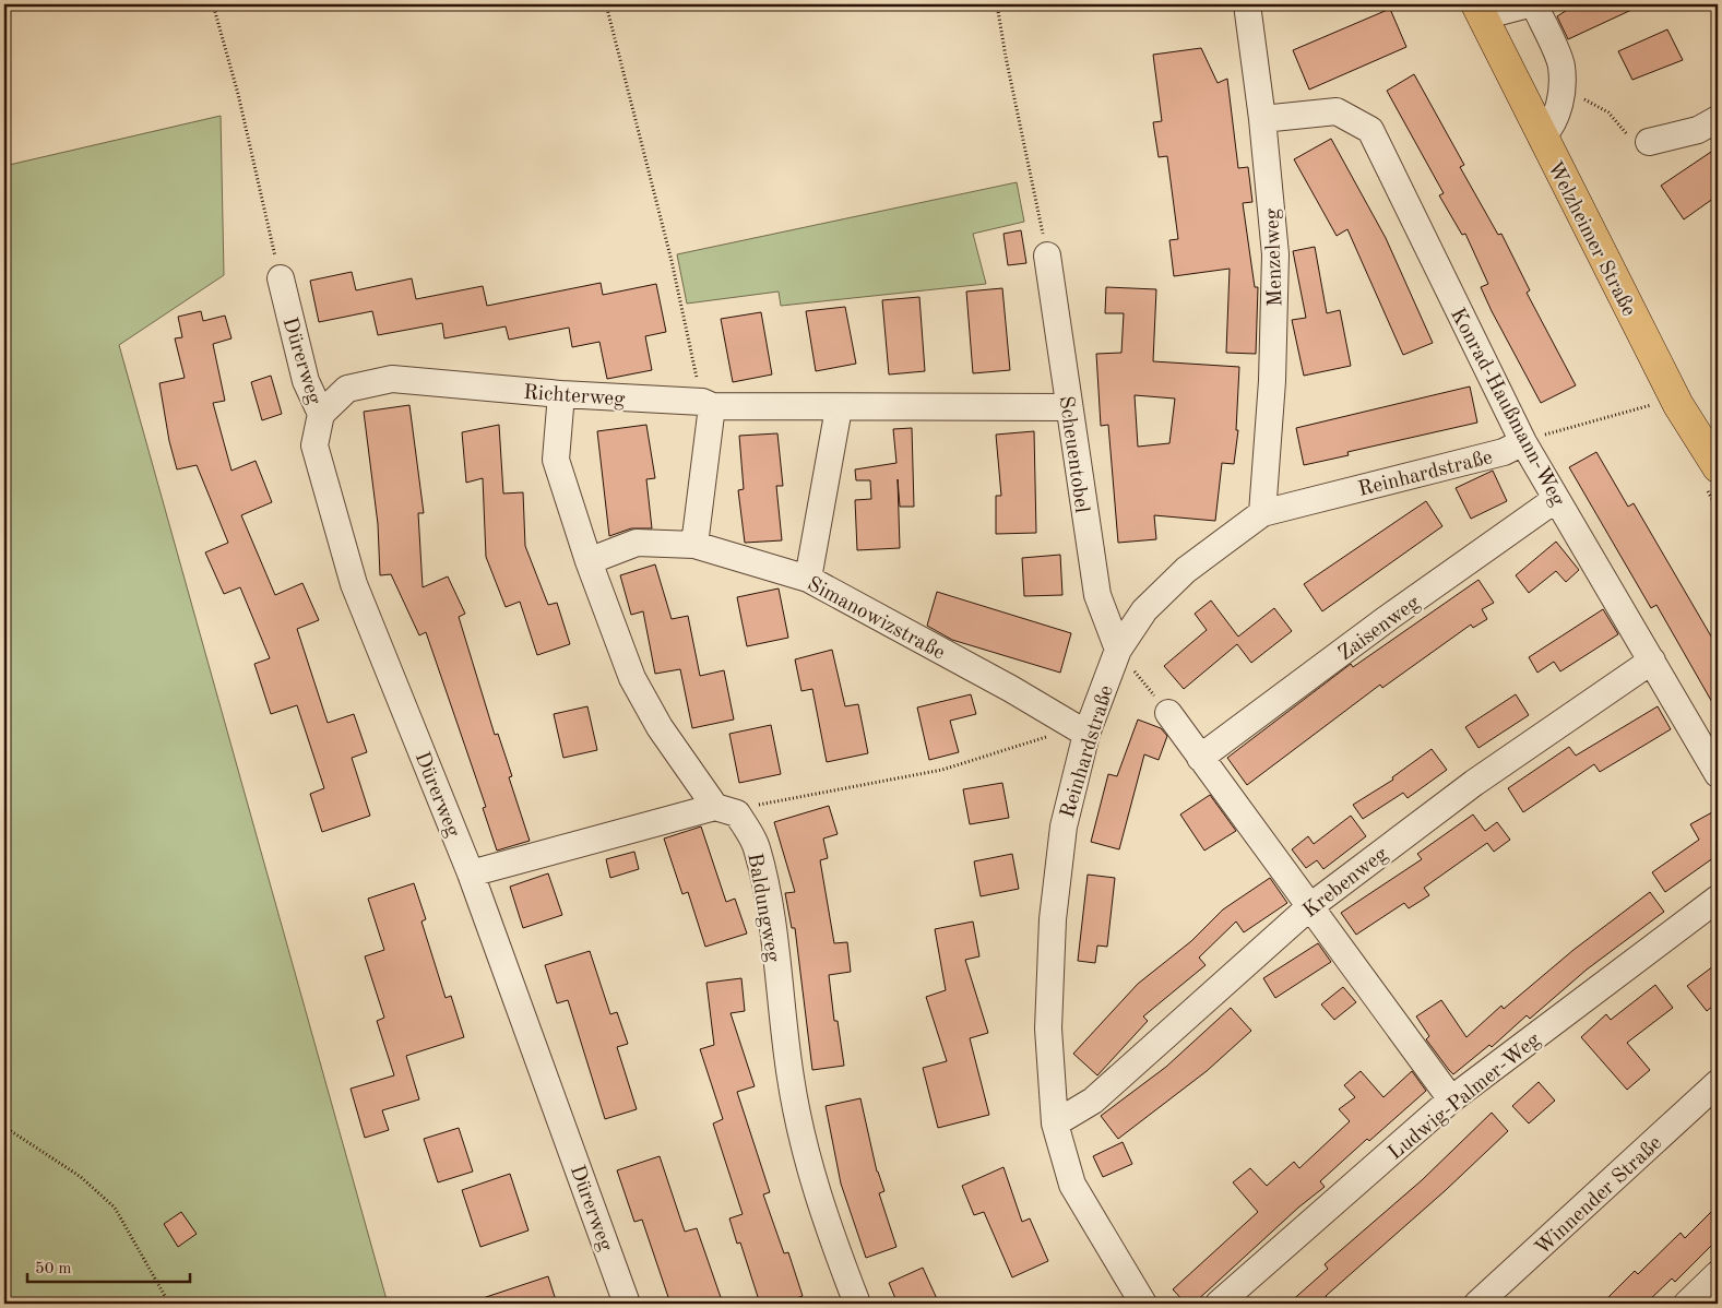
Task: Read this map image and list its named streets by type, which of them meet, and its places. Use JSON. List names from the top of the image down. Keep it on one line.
{"streets":{"main road":["Welzheimer Straße"],"street":["Menzelweg","Dürerweg","Richterweg","Konrad-Haußmann-Weg","Scheuentobel","Reinhardstraße","Simanowizstraße","Zaisenweg","Krebenweg","Baldungweg","Ludwig-Palmer-Weg","Winnender Straße"]},"crossings":[["Menzelweg","Konrad-Haußmann-Weg"],["Menzelweg","Reinhardstraße"],["Dürerweg","Richterweg"],["Richterweg","Scheuentobel"],["Richterweg","Baldungweg"],["Konrad-Haußmann-Weg","Reinhardstraße"],["Konrad-Haußmann-Weg","Zaisenweg"],["Konrad-Haußmann-Weg","Krebenweg"],["Scheuentobel","Reinhardstraße"],["Reinhardstraße","Simanowizstraße"],["Reinhardstraße","Krebenweg"],["Simanowizstraße","Baldungweg"]],"scale_bar":"50 m"}
